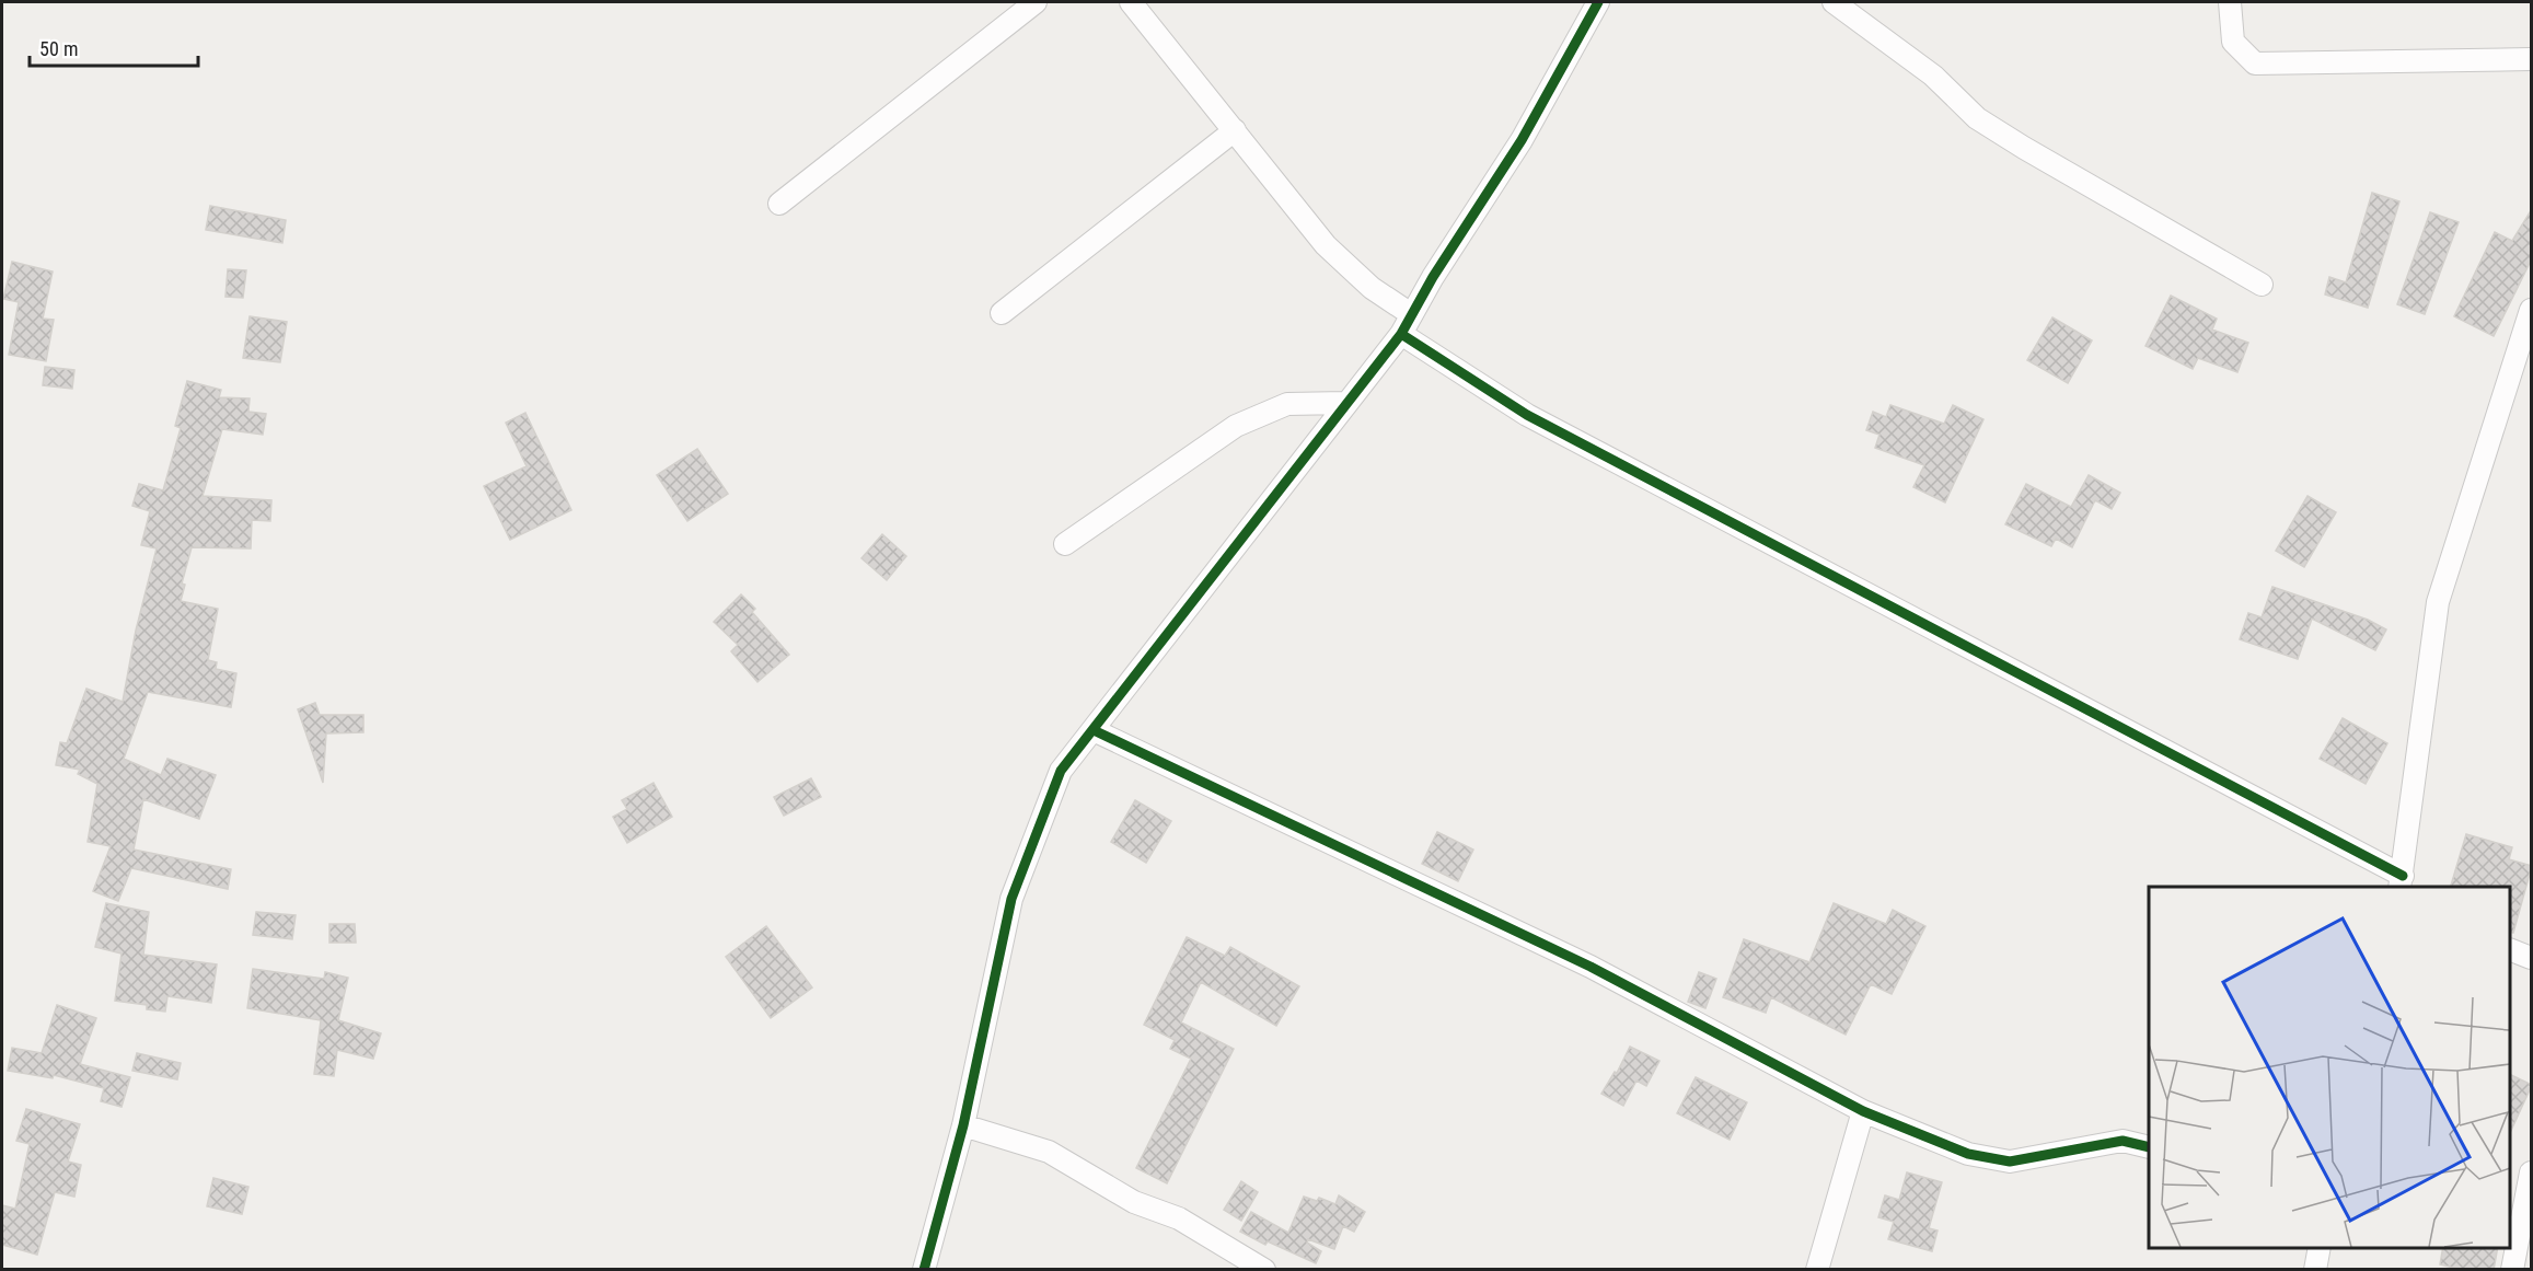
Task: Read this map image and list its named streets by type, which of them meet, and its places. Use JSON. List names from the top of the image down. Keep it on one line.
{"scale_bar":"50 m"}
